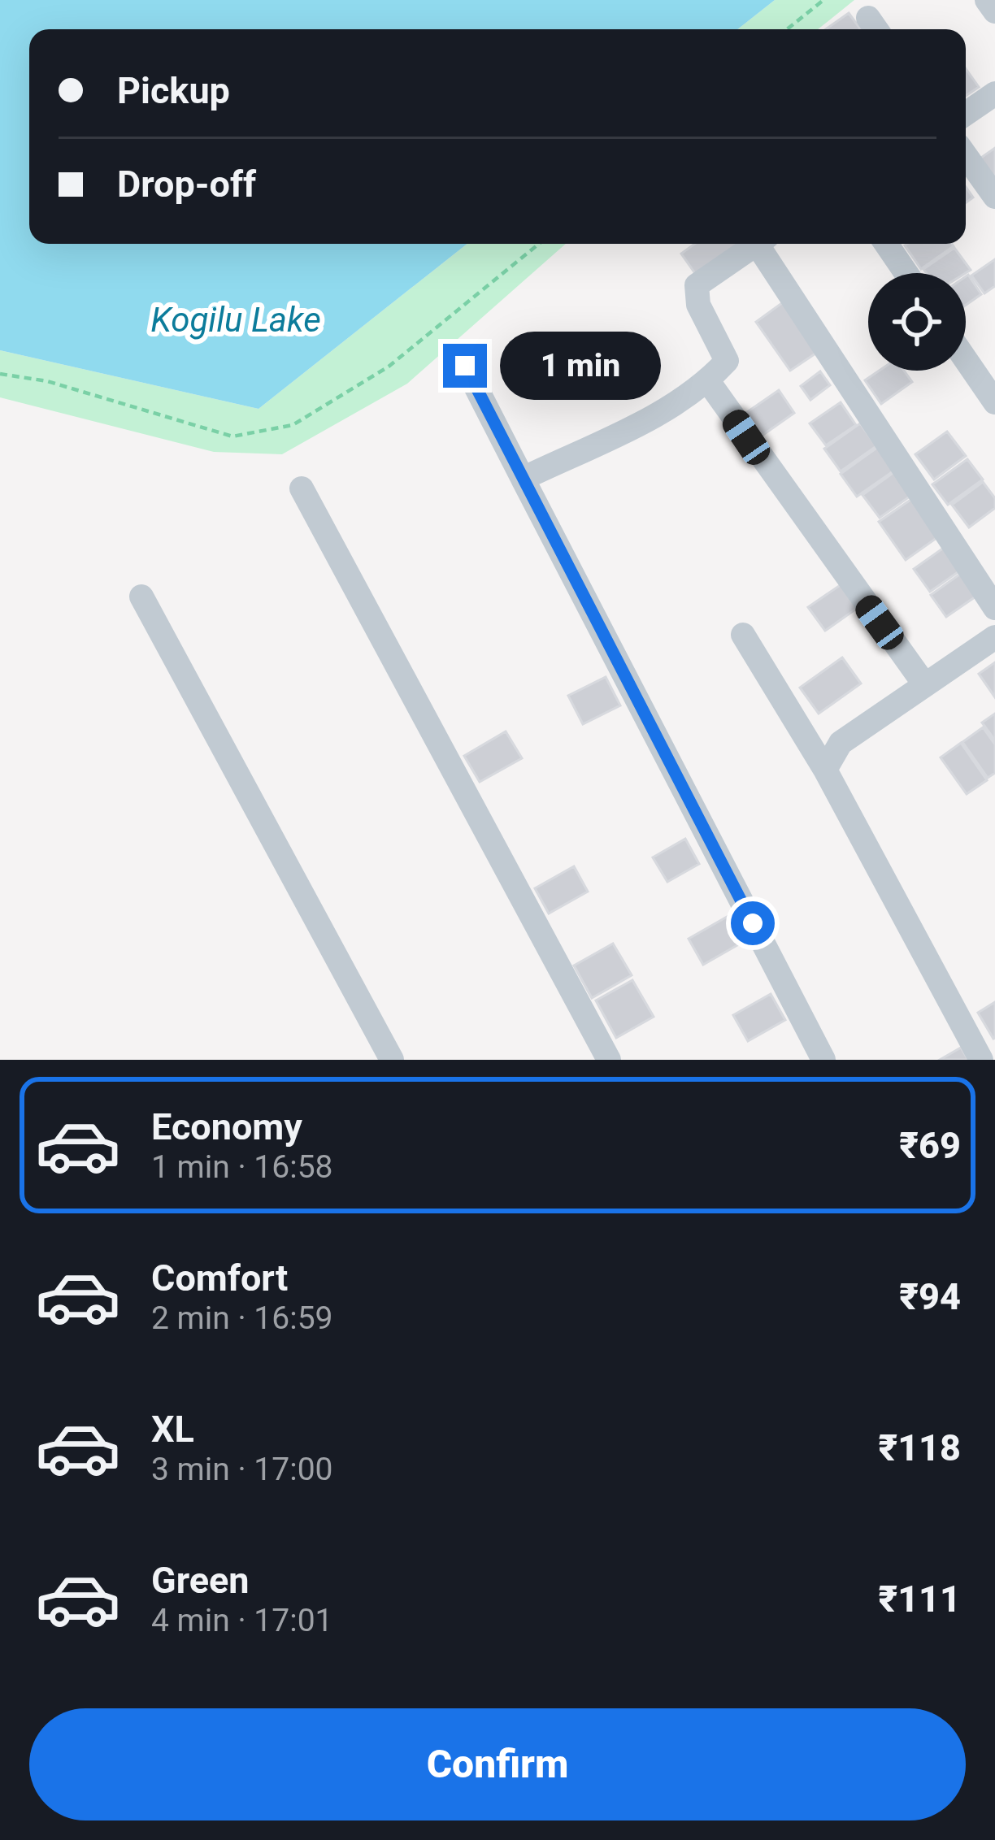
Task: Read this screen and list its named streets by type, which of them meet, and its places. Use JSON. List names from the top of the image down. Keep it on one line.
{"water":["Kogilu Lake"],"page":{"banner":["Pickup","Drop-off"],"bubble":"1 min","list":[{"name":"Economy","note":"1 min · 16:58","value":"₹69"},{"name":"Comfort","note":"2 min · 16:59","value":"₹94"},{"name":"XL","note":"3 min · 17:00","value":"₹118"},{"name":"Green","note":"4 min · 17:01","value":"₹111"}],"buttons":"Confirm"}}
